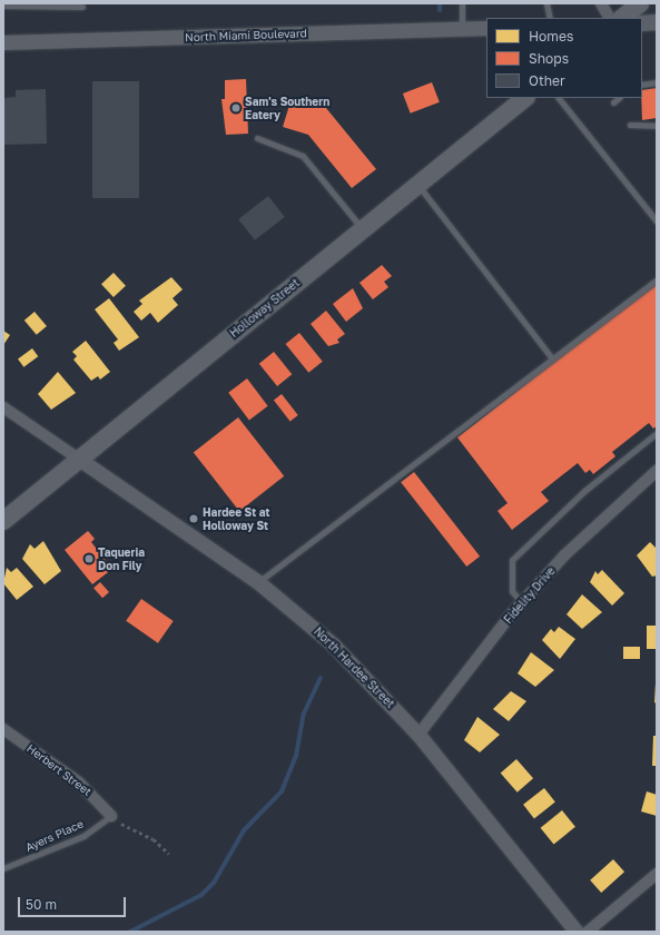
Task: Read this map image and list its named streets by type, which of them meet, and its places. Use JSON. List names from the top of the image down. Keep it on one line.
{"streets":{"main road":["Holloway Street"],"street":["North Miami Boulevard","Fidelity Drive","North Hardee Street","Herbert Street"],"lane":["Ayers Place"]},"crossings":[["Holloway Street","North Hardee Street"],["Fidelity Drive","North Hardee Street"],["Herbert Street","Ayers Place"]],"places":["Sam's Southern Eatery","Hardee St at Holloway St","Taqueria Don Fily"],"legend":["Homes","Shops","Other"],"scale_bar":"50 m"}
